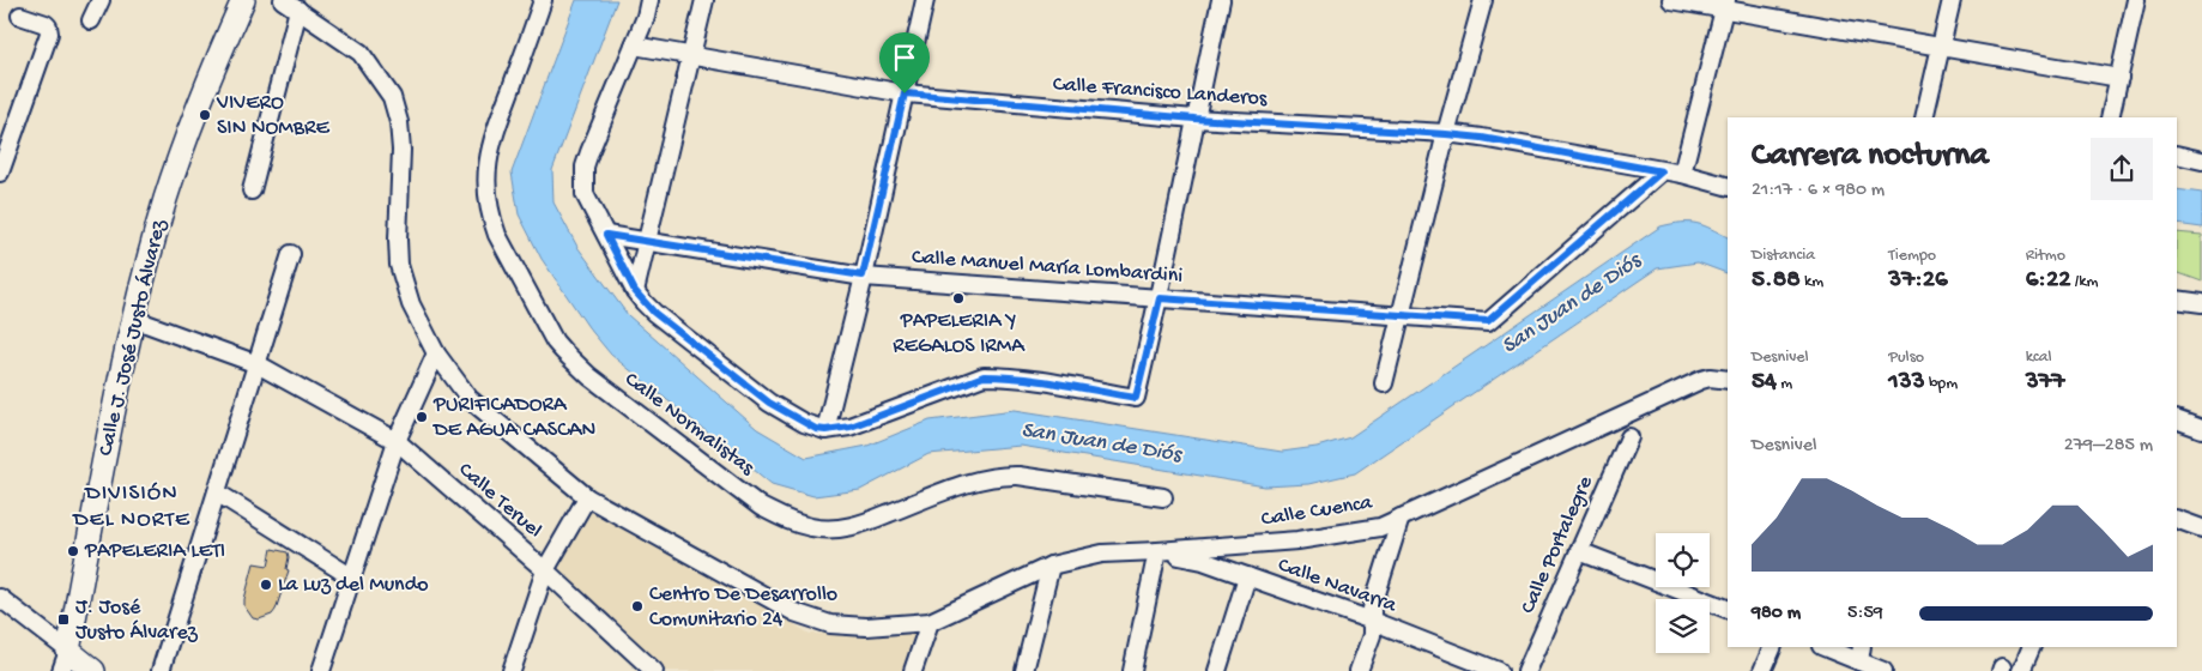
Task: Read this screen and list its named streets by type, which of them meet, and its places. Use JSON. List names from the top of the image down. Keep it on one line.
{"streets":{"street":["Calle Francisco Landeros","Calle Manuel María Lombardini","Calle J. José Justo Álvarez","Calle Normalistas","Calle Teruel","Calle Cuenca","Calle Portalegre","Calle Navarra"]},"crossings":[["Calle Francisco Landeros","Calle Manuel María Lombardini"],["Calle J. José Justo Álvarez","Calle Teruel"],["Calle Cuenca","Calle Navarra"]],"districts":["DIVISIÓN DEL NORTE"],"water":["San Juan de Diós"],"places":{"other":["VIVERO SIN NOMBRE","PAPELERIA Y REGALOS IRMA","PURIFICADORA DE AGUA CASCAN","PAPELERIA LETI","La Luz del Mundo","Centro De Desarrollo Comunitario 24"],"transit":["J. José Justo Álvarez"]},"page":{"heading":["Carrera nocturna","21:17 · 6 × 980 m"],"stats":[["Distancia","5.88 km"],["Tiempo","37:26"],["Ritmo","6:22 /km"],["Desnivel","54 m"],["Pulso","133 bpm"],["kcal","377"]],"chart":["Desnivel","279–285 m"],"list":[{"name":"980 m","note":"5:59"}]}}
